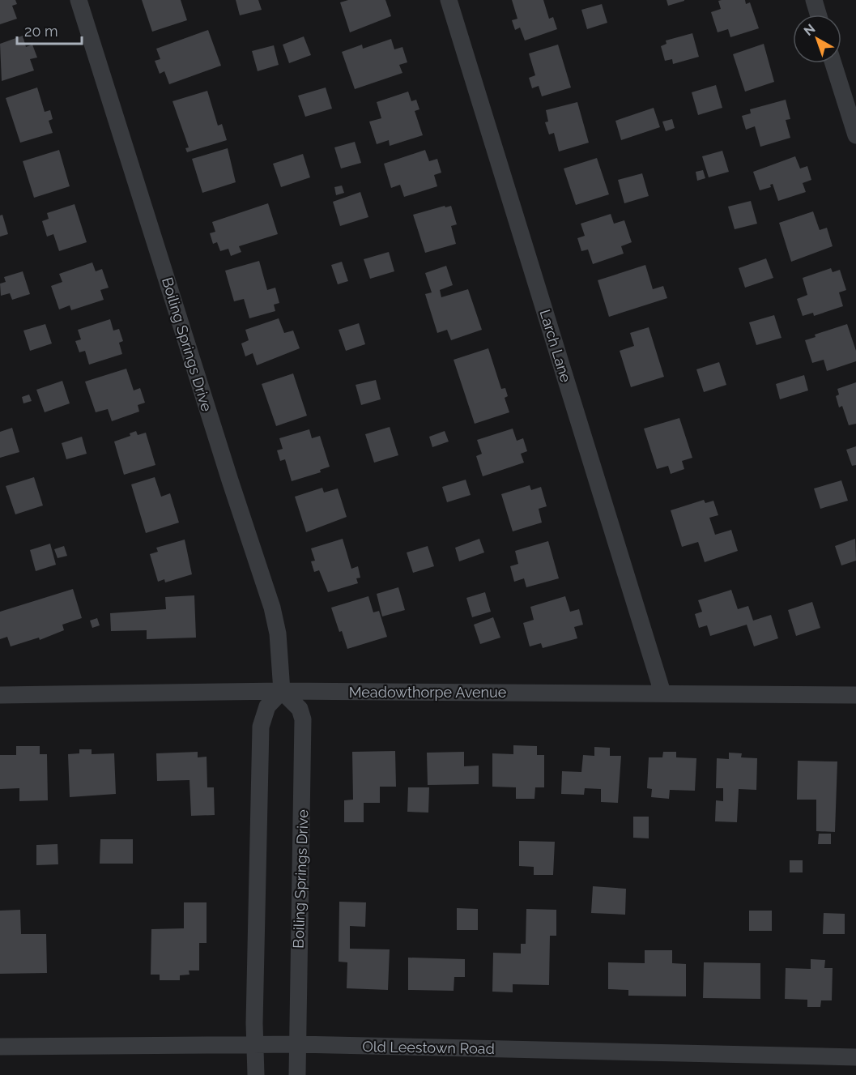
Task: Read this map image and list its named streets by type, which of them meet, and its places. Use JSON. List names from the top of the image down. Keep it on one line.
{"streets":{"street":["Boiling Springs Drive","Larch Lane","Meadowthorpe Avenue","Old Leestown Road"]},"crossings":[["Boiling Springs Drive","Meadowthorpe Avenue"],["Boiling Springs Drive","Old Leestown Road"],["Larch Lane","Meadowthorpe Avenue"]],"scale_bar":"20 m","north":"top left"}
